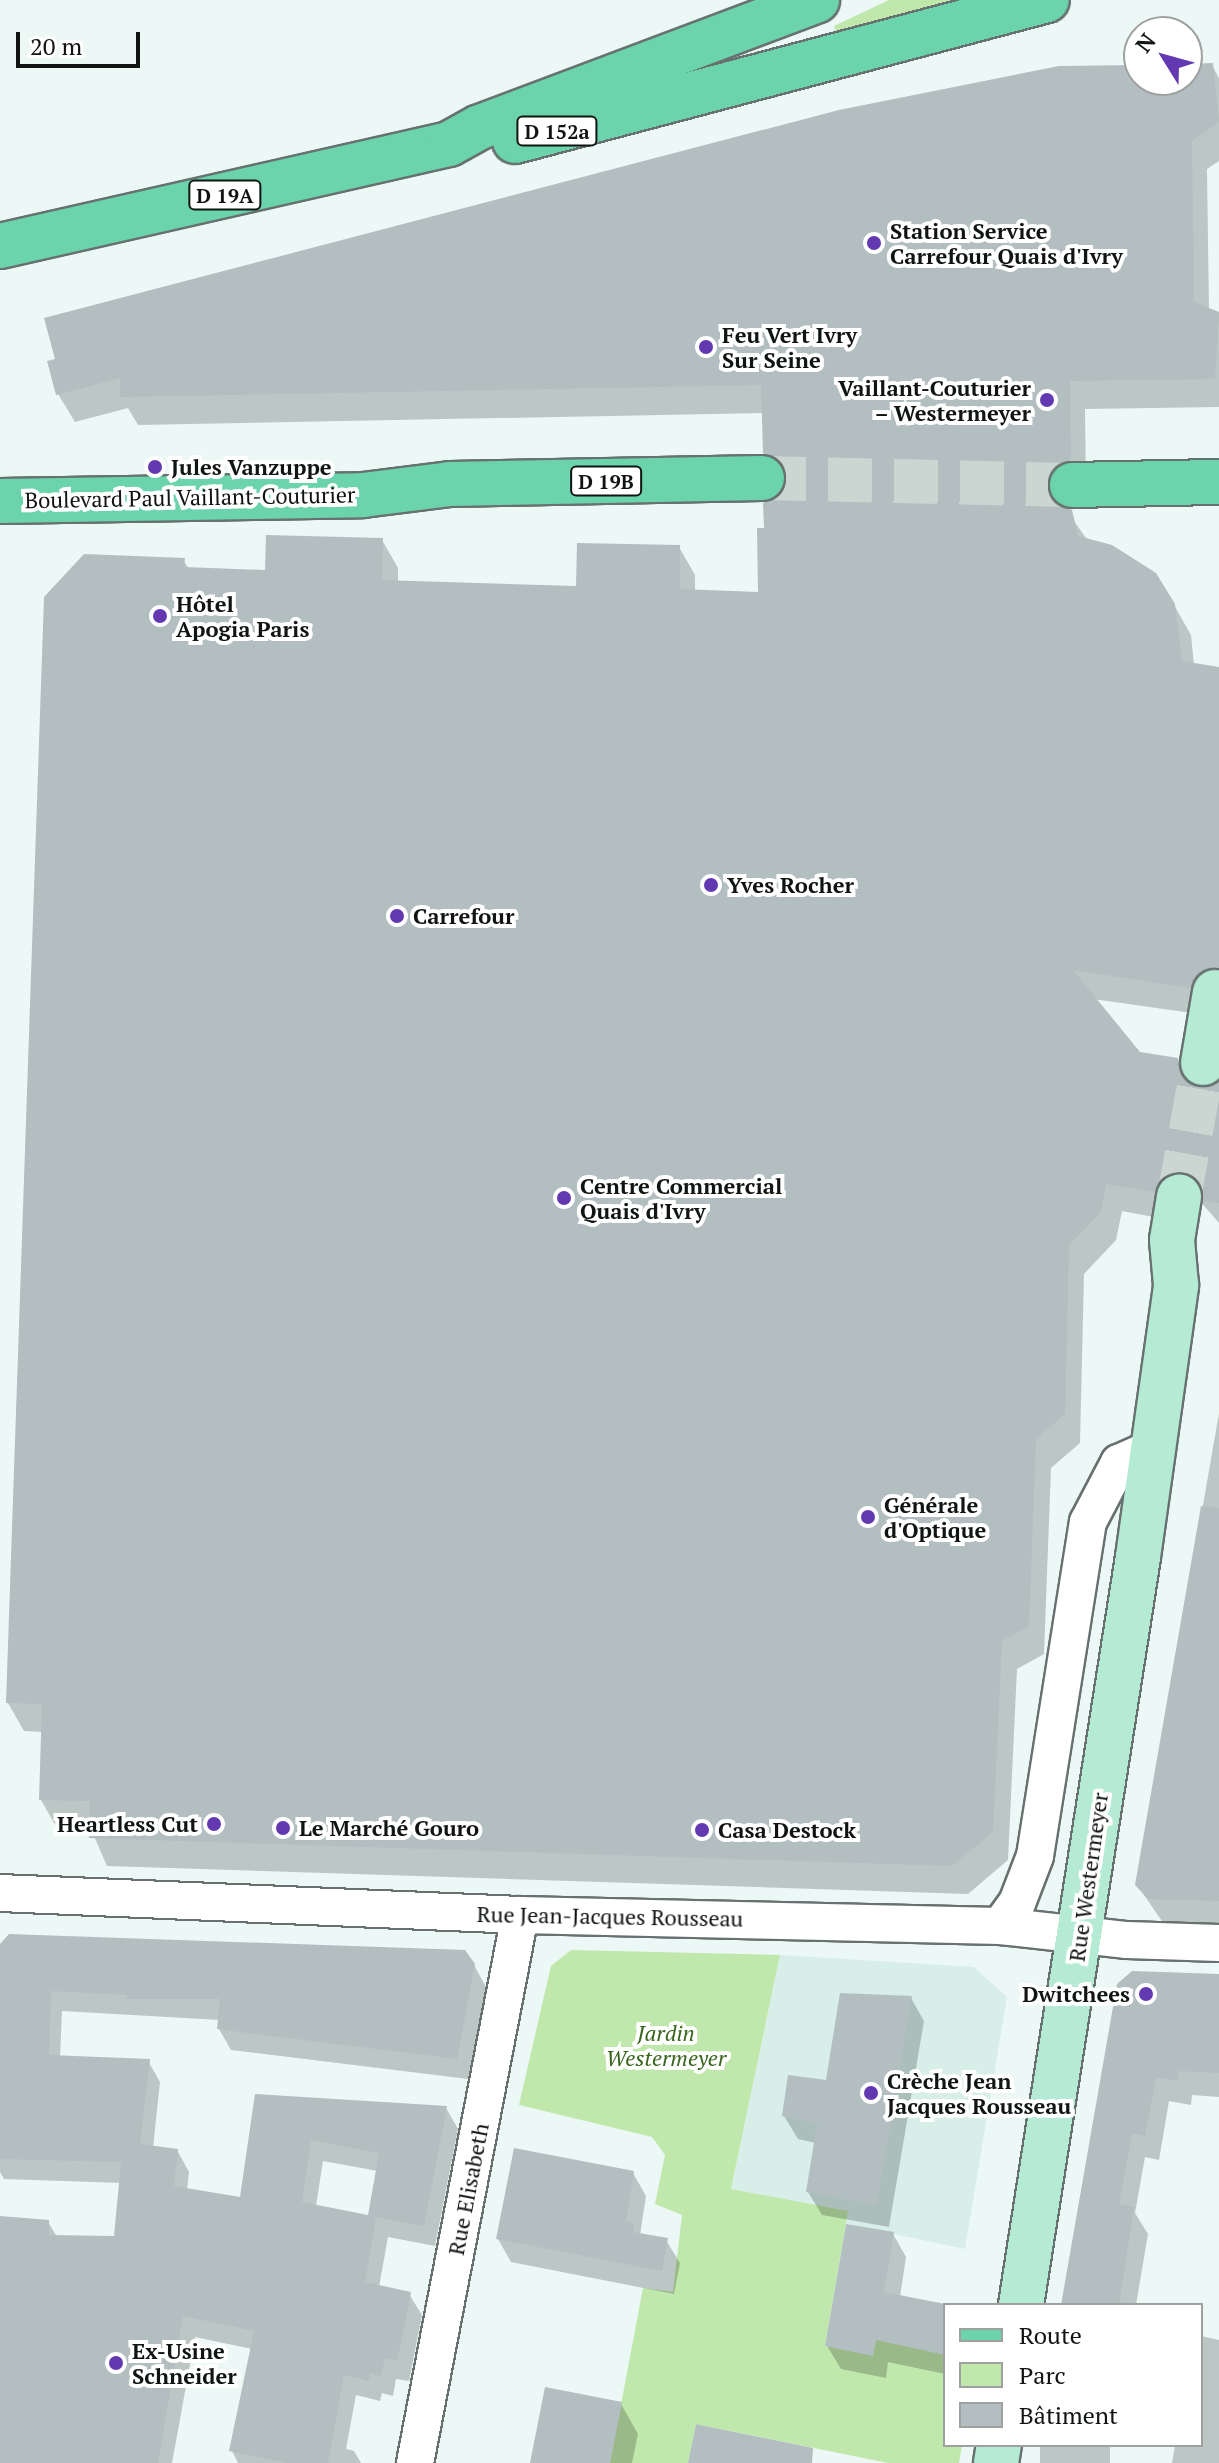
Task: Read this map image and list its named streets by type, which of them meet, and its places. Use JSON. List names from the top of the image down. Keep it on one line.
{"streets":{"main road":["D 152a","D 19A","D 19B","Boulevard Paul Vaillant-Couturier","Rue Westermeyer"],"street":["Rue Jean-Jacques Rousseau","Rue Elisabeth"]},"crossings":[["D 152a","D 19A"],["Rue Westermeyer","Rue Jean-Jacques Rousseau"],["Rue Jean-Jacques Rousseau","Rue Elisabeth"]],"parks":["Jardin Westermeyer"],"places":["Station Service Carrefour Quais d'Ivry","Feu Vert Ivry Sur Seine","Vaillant-Couturier – Westermeyer","Jules Vanzuppe","Hôtel Apogia Paris","Yves Rocher","Carrefour","Centre Commercial Quais d'Ivry","Générale d'Optique","Heartless Cut","Le Marché Gouro","Casa Destock","Dwitchees","Crèche Jean Jacques Rousseau","Ex-Usine Schneider"],"legend":["Route","Parc","Bâtiment"],"scale_bar":"20 m","north":"top left"}
